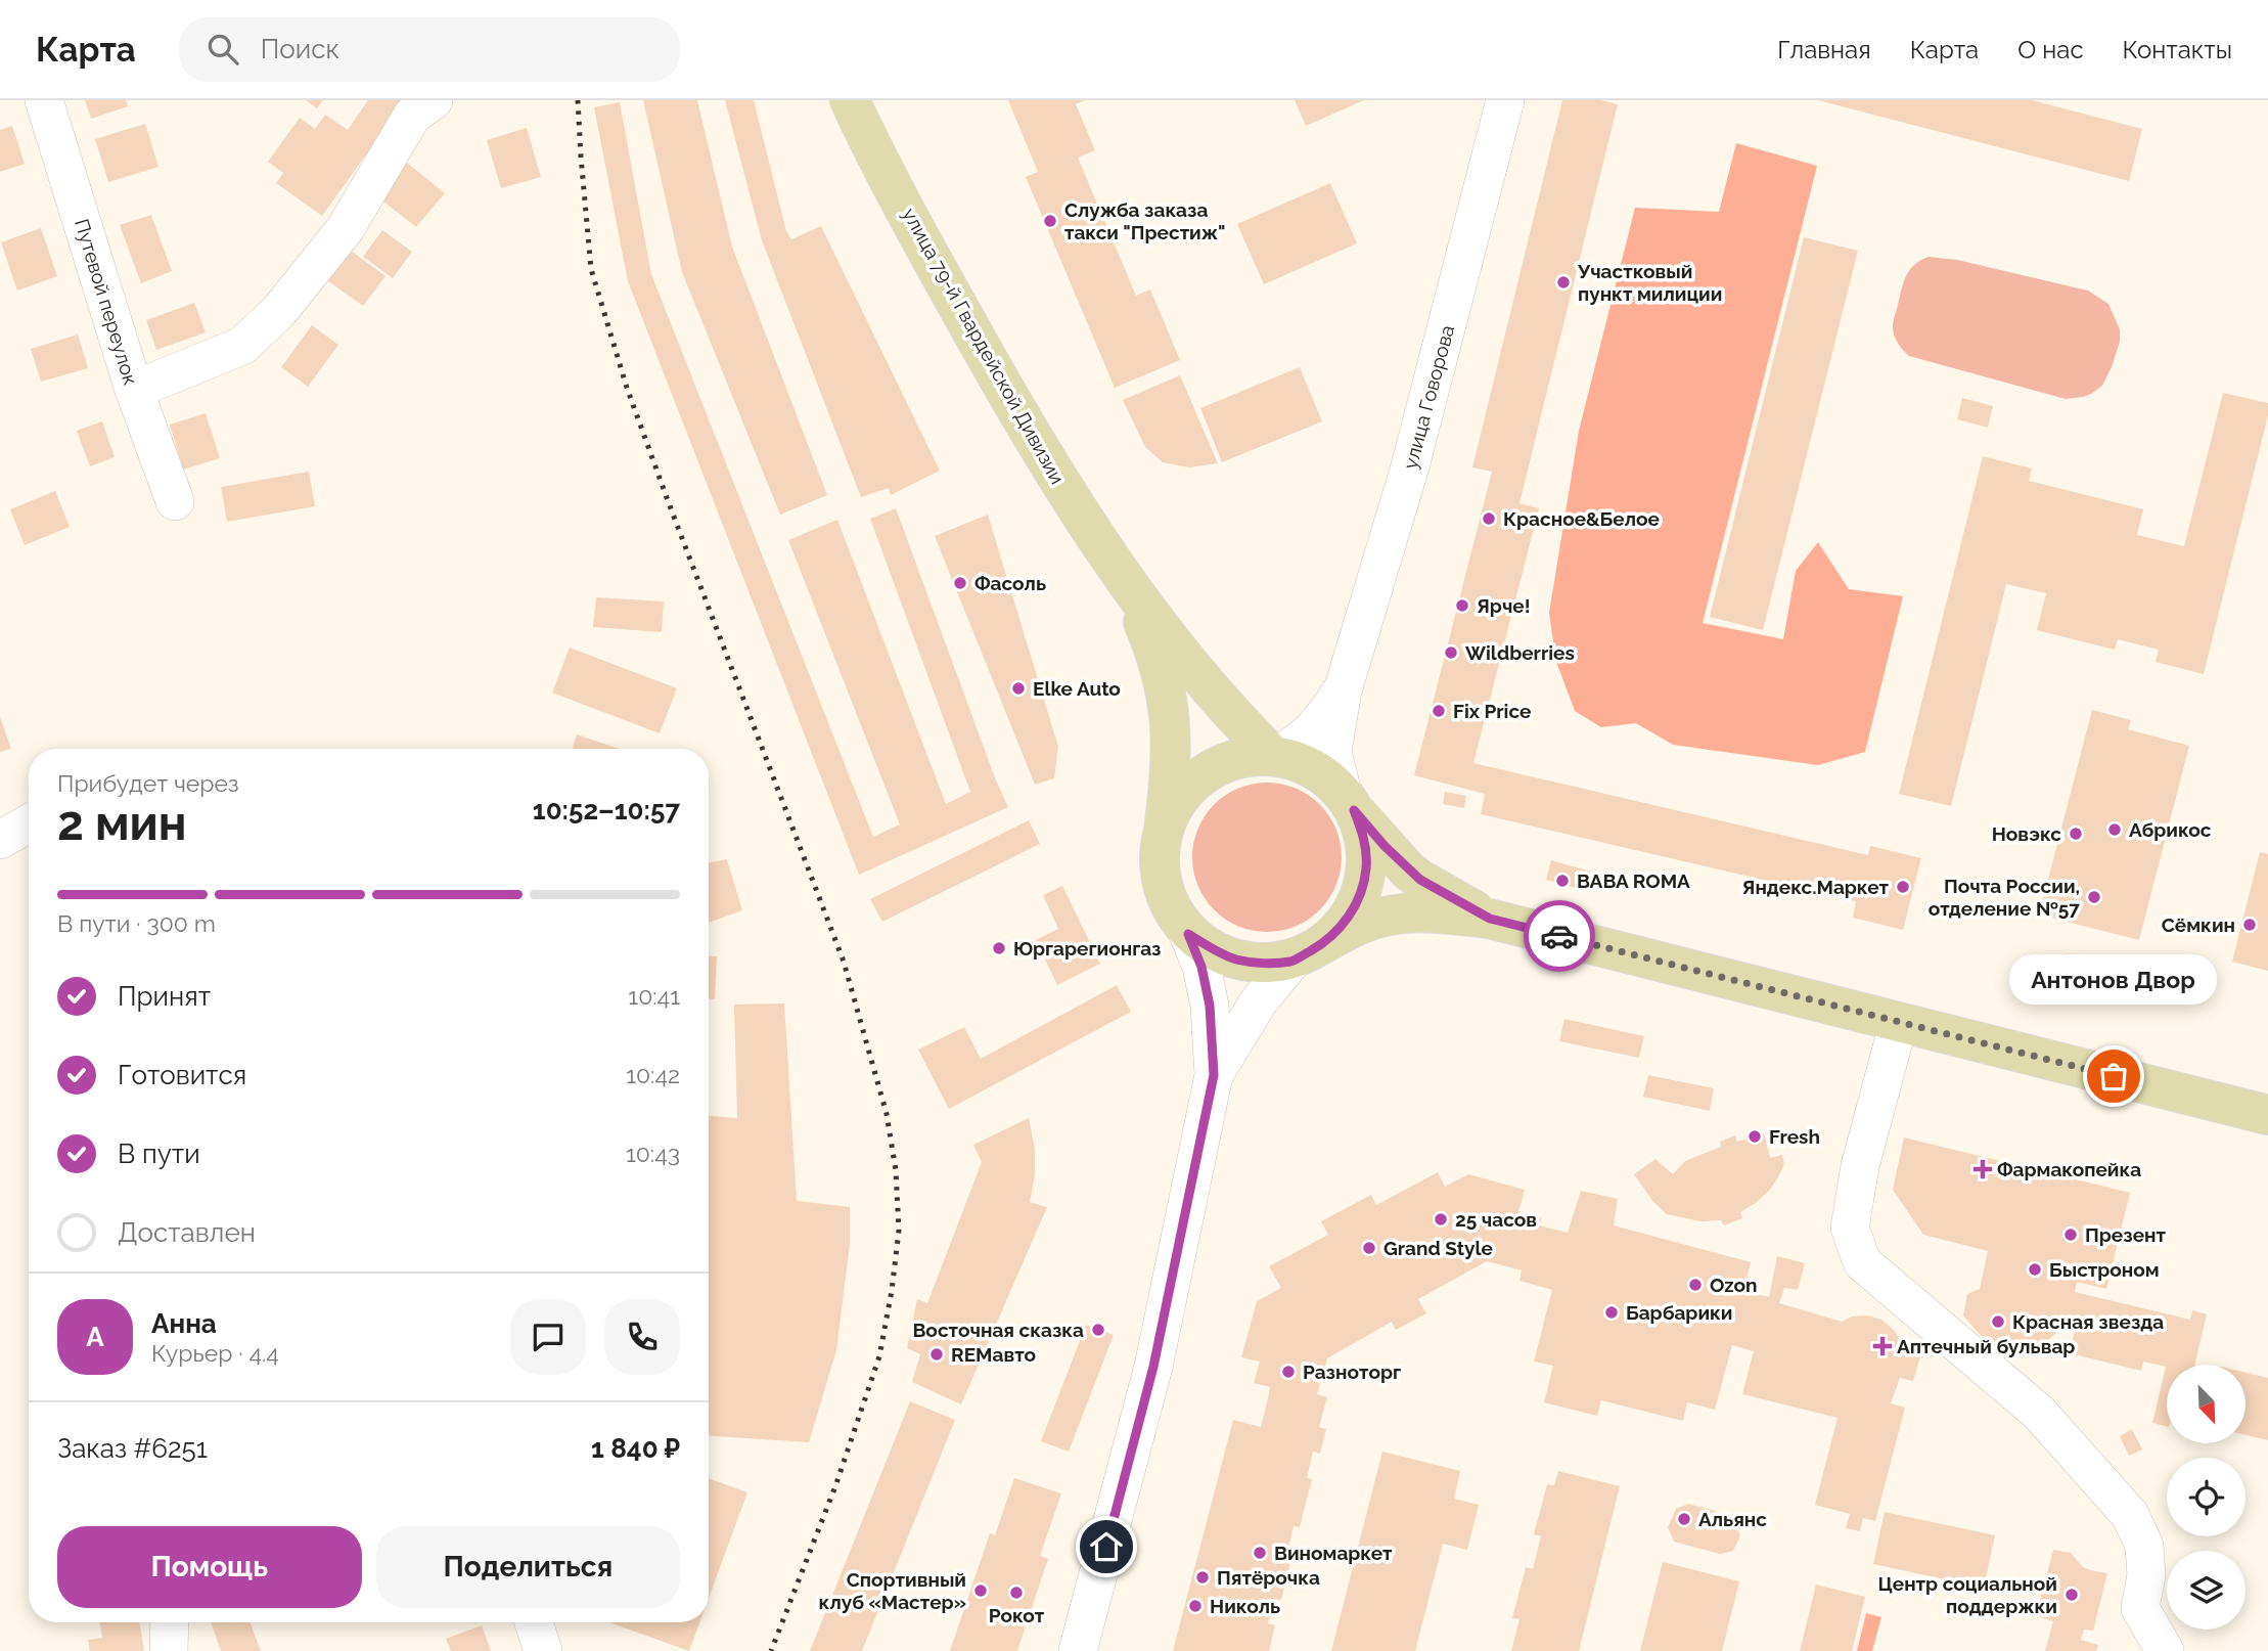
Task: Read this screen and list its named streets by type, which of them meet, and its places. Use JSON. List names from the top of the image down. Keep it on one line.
{"streets":{"main road":["улица 79-й Гвардейской Дивизии"],"street":["Путевой переулок","улица Говорова"]},"places":{"other":["Служба заказа такси \"Престиж\"","Участковый пункт милиции","Красное&Белое","Фасоль","Ярче!","Wildberries","Elke Auto","Fix Price","Абрикос","Новэкс","BABA ROMA","Яндекс.Маркет","Почта России, отделение №57","Сёмкин","Юргарегионгаз","Антонов Двор","Fresh","25 часов","Презент","Grand Style","Быстроном","Ozon","Барбарики","Красная звезда","Восточная сказка","REMавто","Разноторг","Альянс","Виномаркет","Пятёрочка","Спортивный клуб «Мастер»","Рокот","Центр социальной поддержки","Николь"],"health":["Фармакопейка","Аптечный бульвар"]},"north":"bottom right","page":{"header":"Карта","search":"Поиск","nav":["Главная","Карта","О нас","Контакты"],"heading":["2 мин","Прибудет через","10:52–10:57"],"panel":["Анна","Курьер · 4.4","Заказ #6251","1 840 ₽"],"bar":"В пути · 300 m","bubble":"Антонов Двор","list":[["Принят","10:41"],["Готовится","10:42"],["В пути","10:43"],"Доставлен"],"round":"А","buttons":["Помощь","Поделиться"]}}
